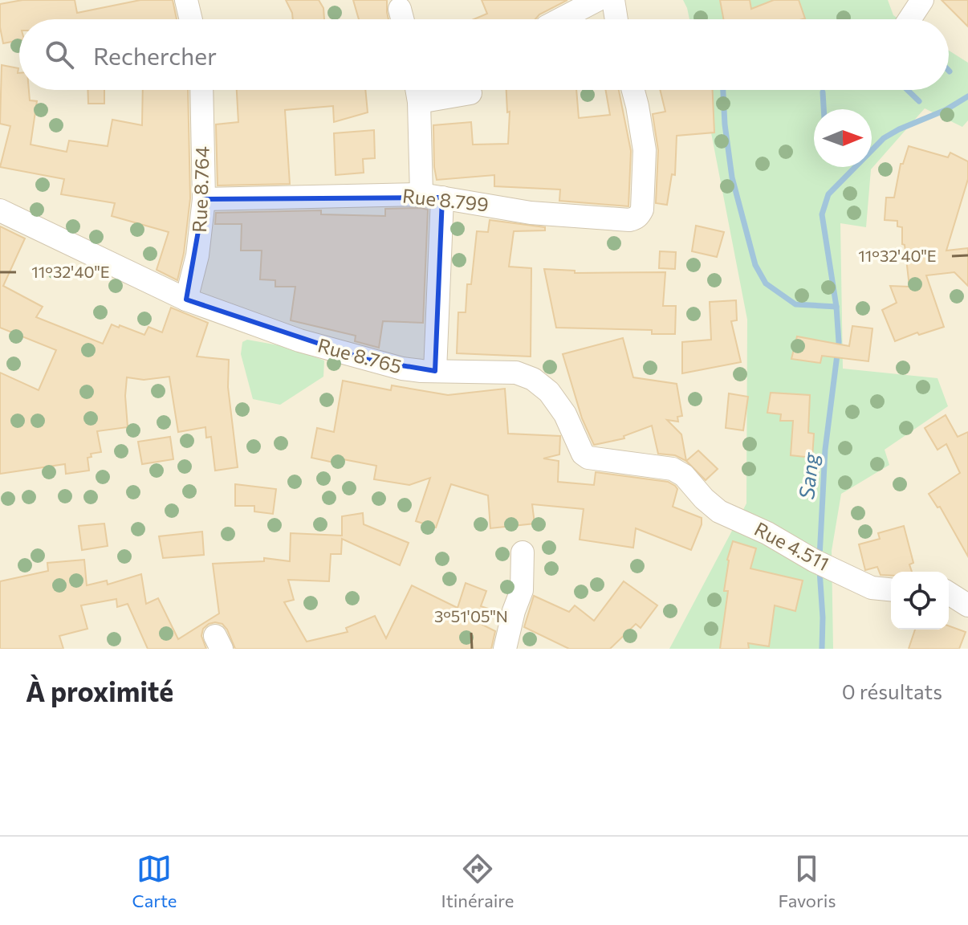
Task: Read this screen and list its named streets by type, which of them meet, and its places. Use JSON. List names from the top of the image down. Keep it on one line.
{"streets":{"street":["Rue 8.764","Rue 8.799","Rue 8.765","Rue 4.511"]},"crossings":[["Rue 8.764","Rue 8.799"],["Rue 8.764","Rue 8.765"],["Rue 8.765","Rue 4.511"]],"water":["Sang"],"north":"right","page":{"search":"Rechercher","heading":["À proximité","0 résultats"],"nav":["Carte","Itinéraire","Favoris"]},"coordinates":["11°32'40\"E","3°51'05\"N"]}
